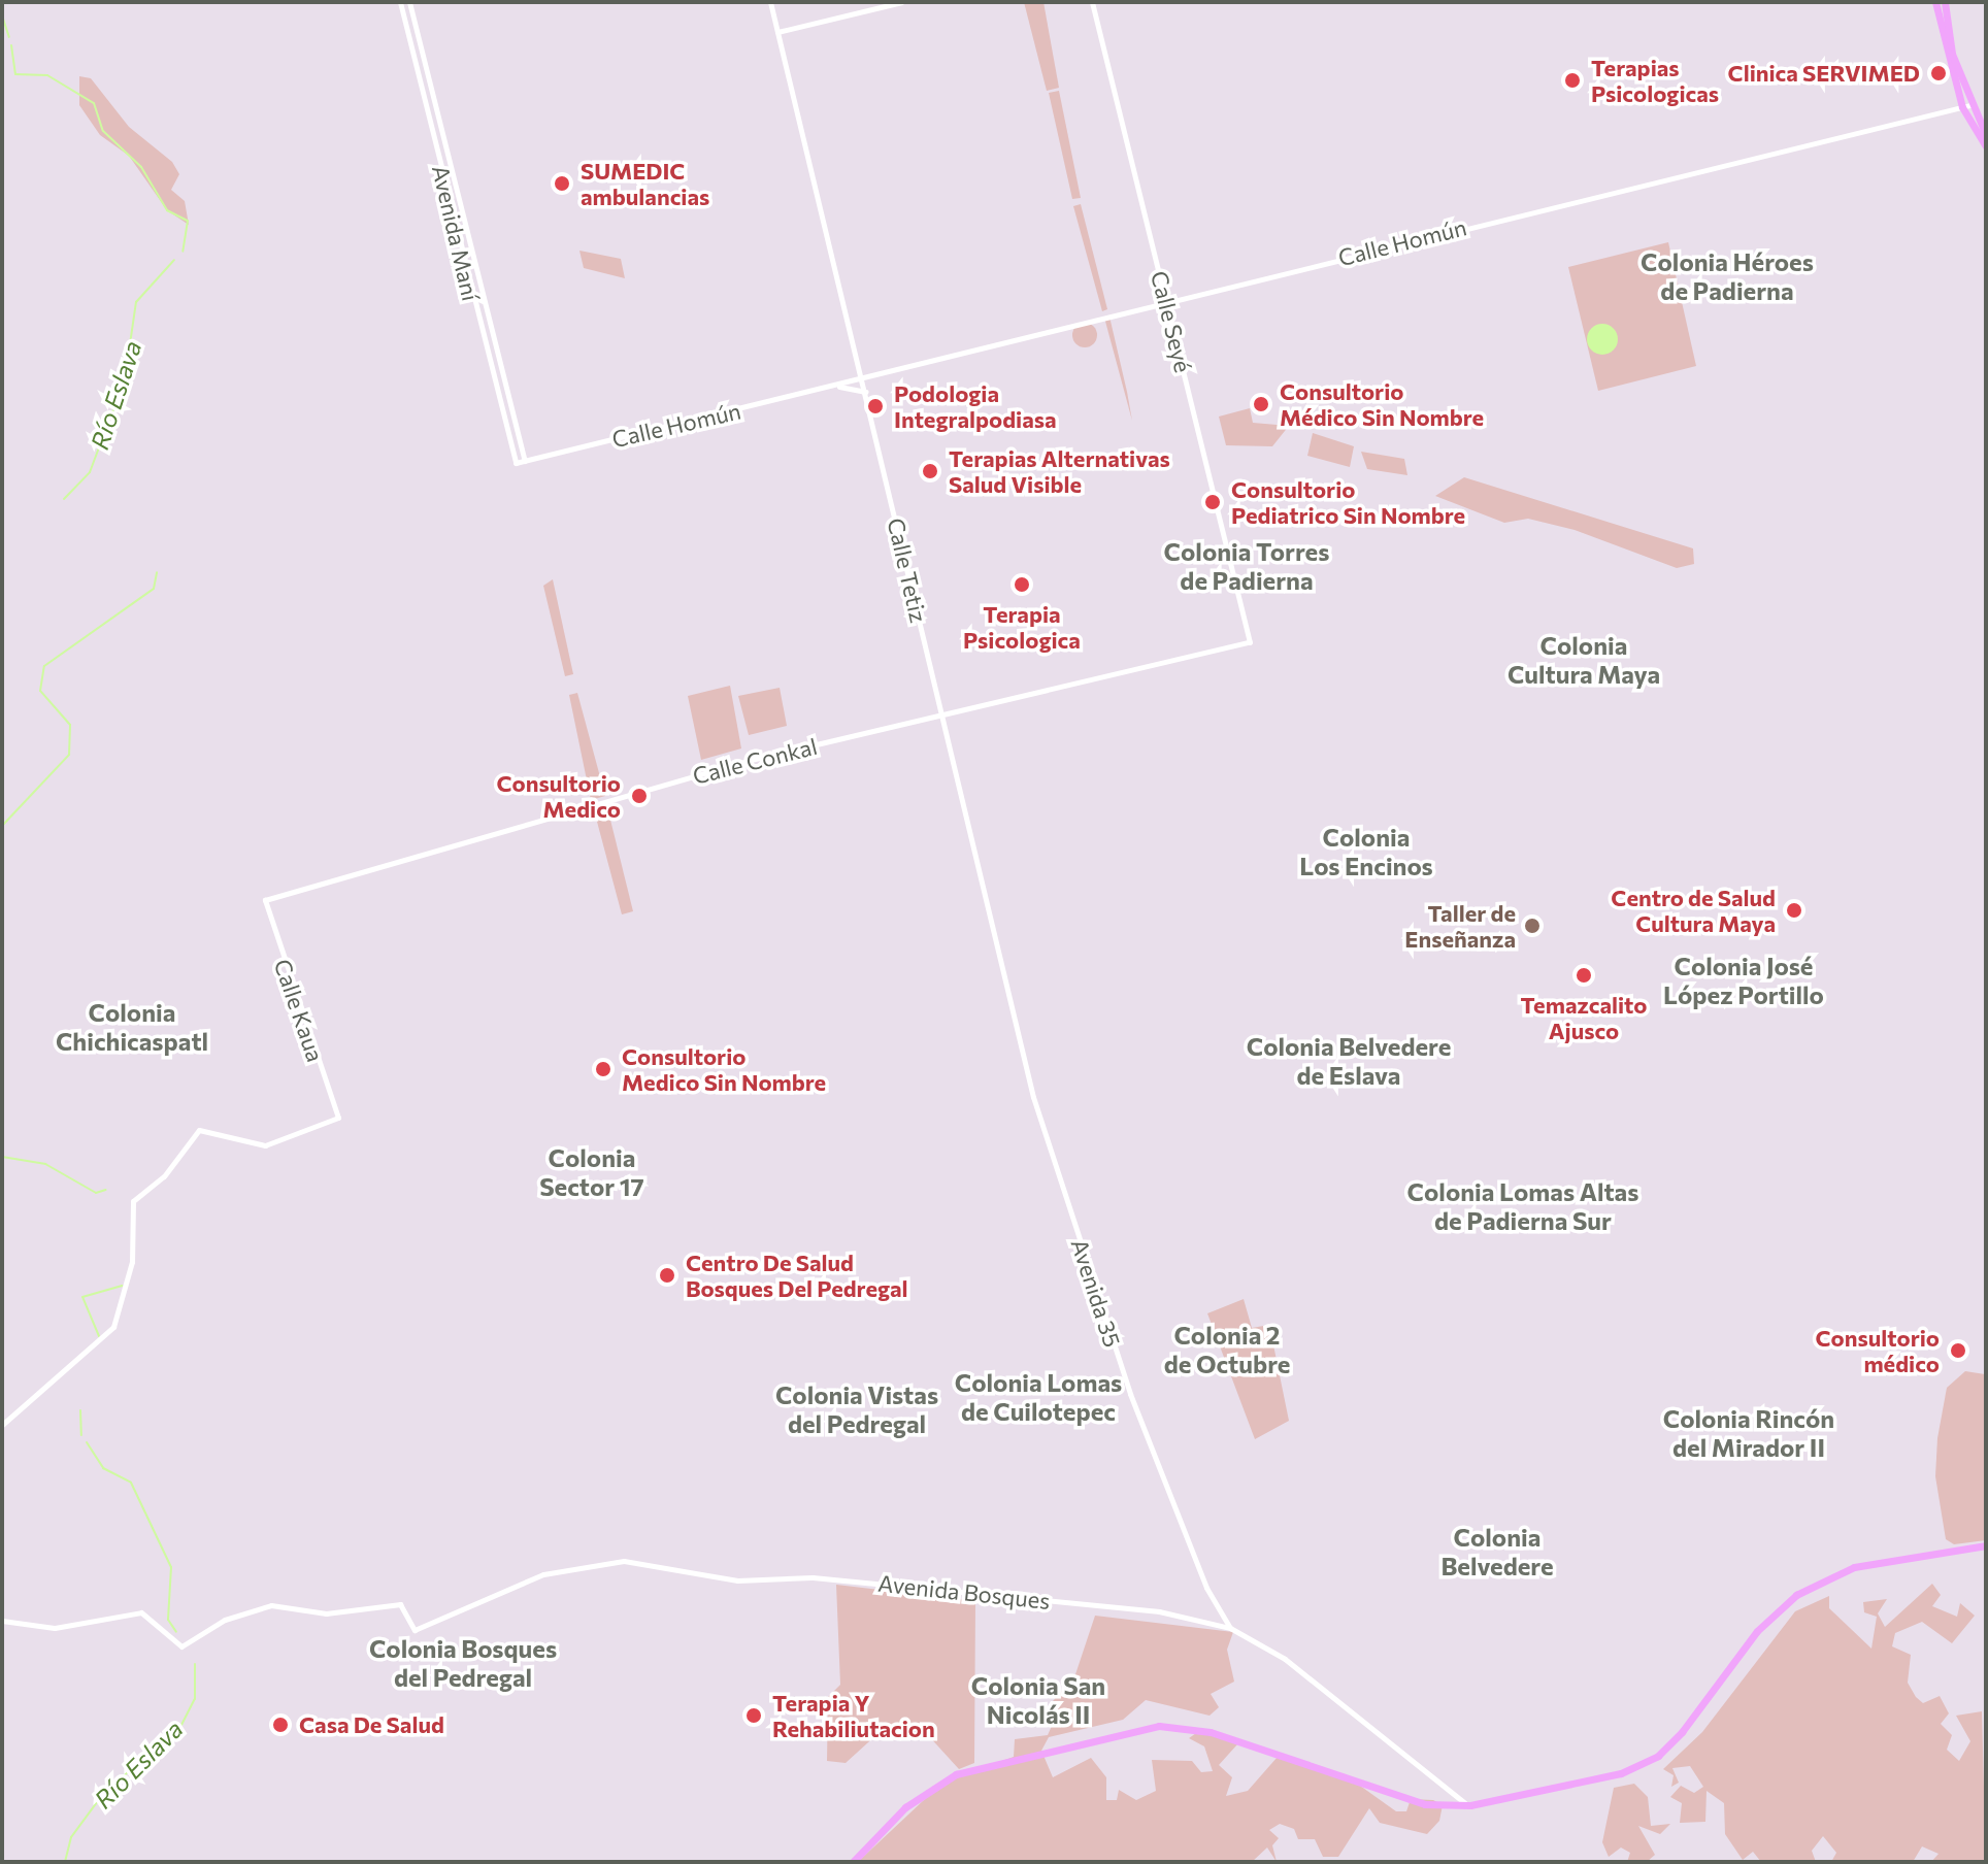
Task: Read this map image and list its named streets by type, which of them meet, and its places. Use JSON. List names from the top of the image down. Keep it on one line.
{"streets":{"street":["Avenida Maní","Calle Homún","Calle Seyé","Calle Tetiz","Calle Conkal","Calle Kaua","Avenida 35","Avenida Bosques"]},"crossings":[["Avenida Maní","Calle Homún"],["Calle Homún","Calle Seyé"],["Calle Homún","Calle Tetiz"],["Calle Seyé","Calle Conkal"],["Calle Tetiz","Calle Conkal"],["Calle Tetiz","Avenida 35"],["Calle Conkal","Calle Kaua"],["Avenida 35","Avenida Bosques"]],"districts":["Colonia Héroes de Padierna","Colonia Torres de Padierna","Colonia Cultura Maya","Colonia Los Encinos","Colonia José López Portillo","Colonia Chichicaspatl","Colonia Belvedere de Eslava","Colonia Sector 17","Colonia Lomas Altas de Padierna Sur","Colonia 2 de Octubre","Colonia Lomas de Cuilotepec","Colonia Vistas del Pedregal","Colonia Rincón del Mirador II","Colonia Belvedere","Colonia Bosques del Pedregal","Colonia San Nicolás II"],"water":["Río Eslava"],"places":["Clinica SERVIMED","Terapias Psicologicas","SUMEDIC ambulancias","Consultorio Médico Sin Nombre","Podologia Integralpodiasa","Terapias Alternativas Salud Visible","Consultorio Pediatrico Sin Nombre","Terapia Psicologica","Consultorio Medico","Centro de Salud Cultura Maya","Taller de Enseñanza","Temazcalito Ajusco","Consultorio Medico Sin Nombre","Centro De Salud Bosques Del Pedregal","Consultorio médico","Terapia Y Rehabiliutacion","Casa De Salud"]}
